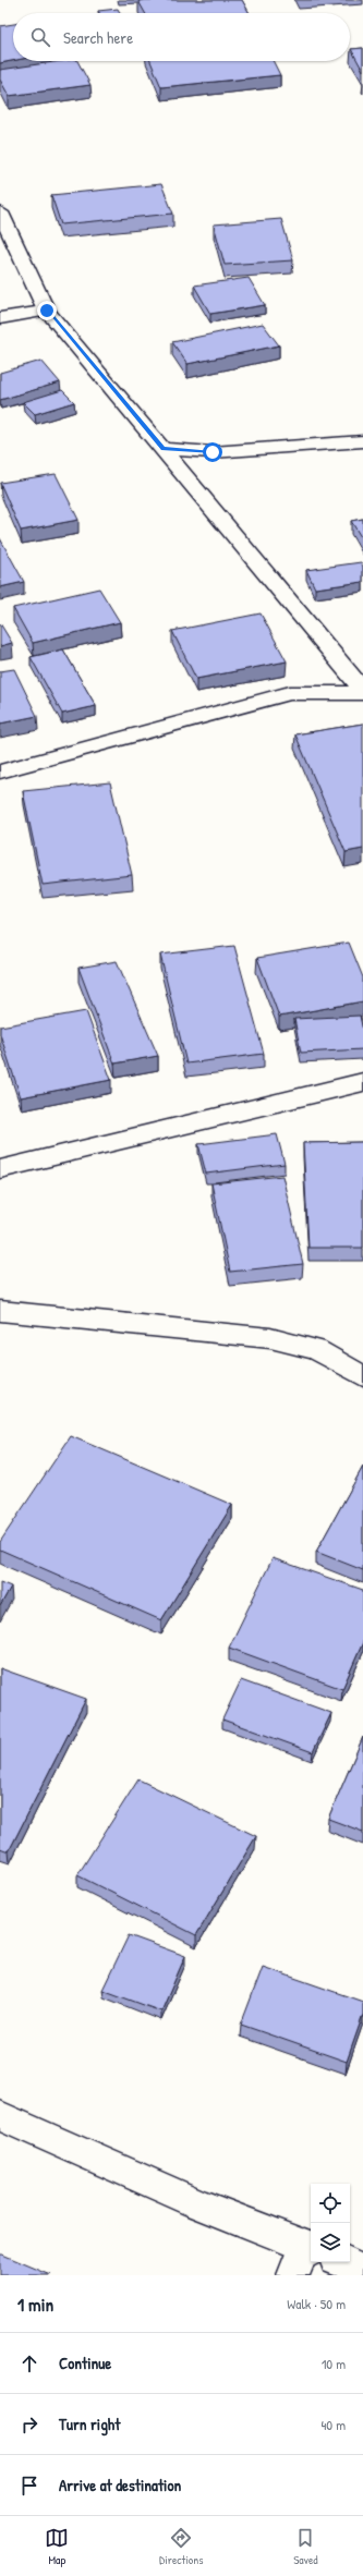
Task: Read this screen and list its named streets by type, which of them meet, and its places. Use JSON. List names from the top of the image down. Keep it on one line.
{"page":{"search":"Search here","heading":["1 min","Walk · 50 m"],"list":[["Continue","10 m"],["Turn right","40 m"],"Arrive at destination"],"nav":["Map","Directions","Saved"]}}
